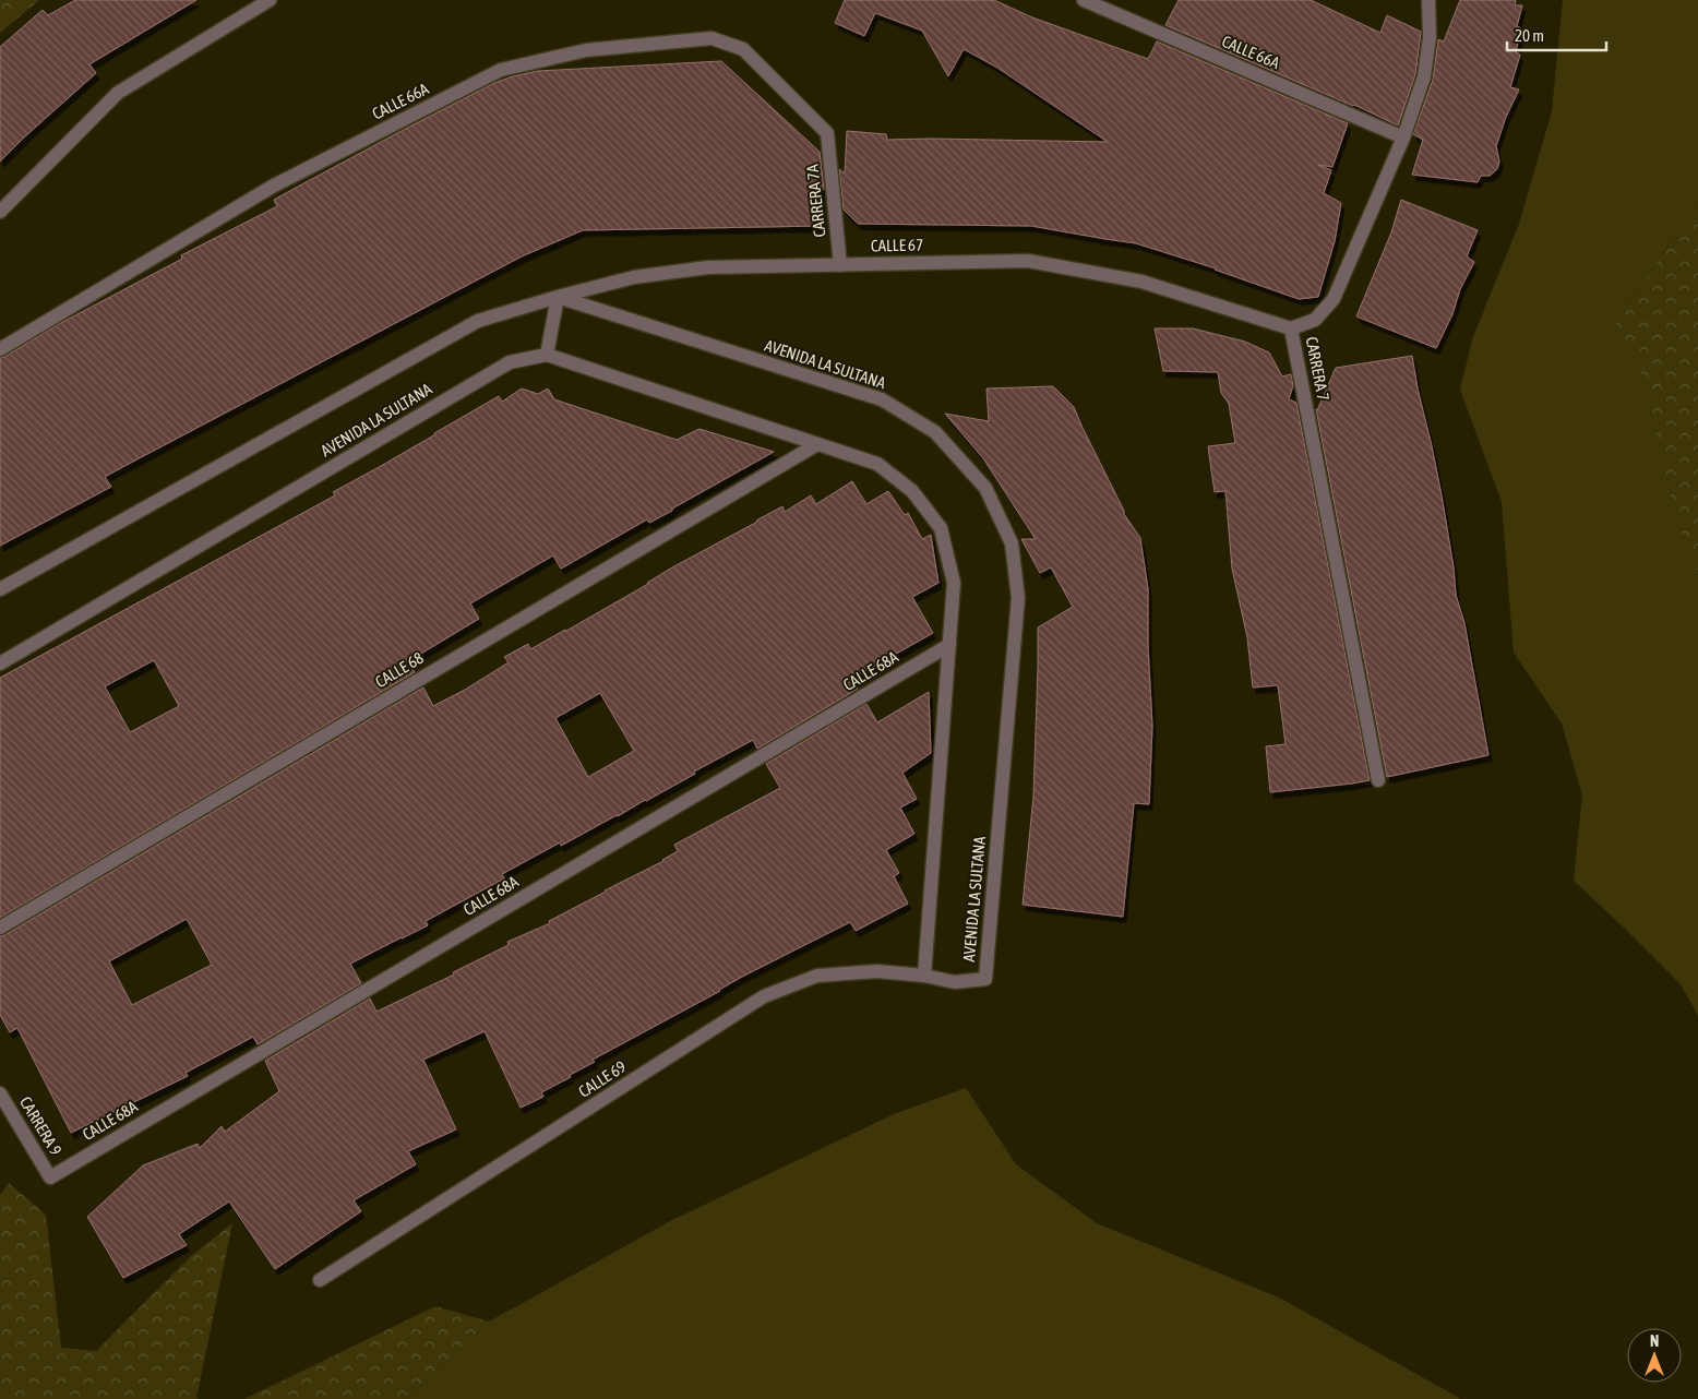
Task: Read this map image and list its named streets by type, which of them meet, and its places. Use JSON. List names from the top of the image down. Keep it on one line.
{"streets":{"street":["CALLE 66A","CARRERA 7A","CALLE 67","AVENIDA LA SULTANA","CARRERA 7","CALLE 68","CALLE 68A","CALLE 69","CARRERA 9"]},"crossings":[["CALLE 66A","CARRERA 7A"],["CALLE 66A","CARRERA 7"],["CARRERA 7A","CALLE 67"],["CALLE 67","AVENIDA LA SULTANA"],["CALLE 67","CARRERA 7"],["AVENIDA LA SULTANA","CALLE 68"],["AVENIDA LA SULTANA","CALLE 68A"],["AVENIDA LA SULTANA","CALLE 69"],["CALLE 68A","CARRERA 9"]],"scale_bar":"20 m","north":"top"}
